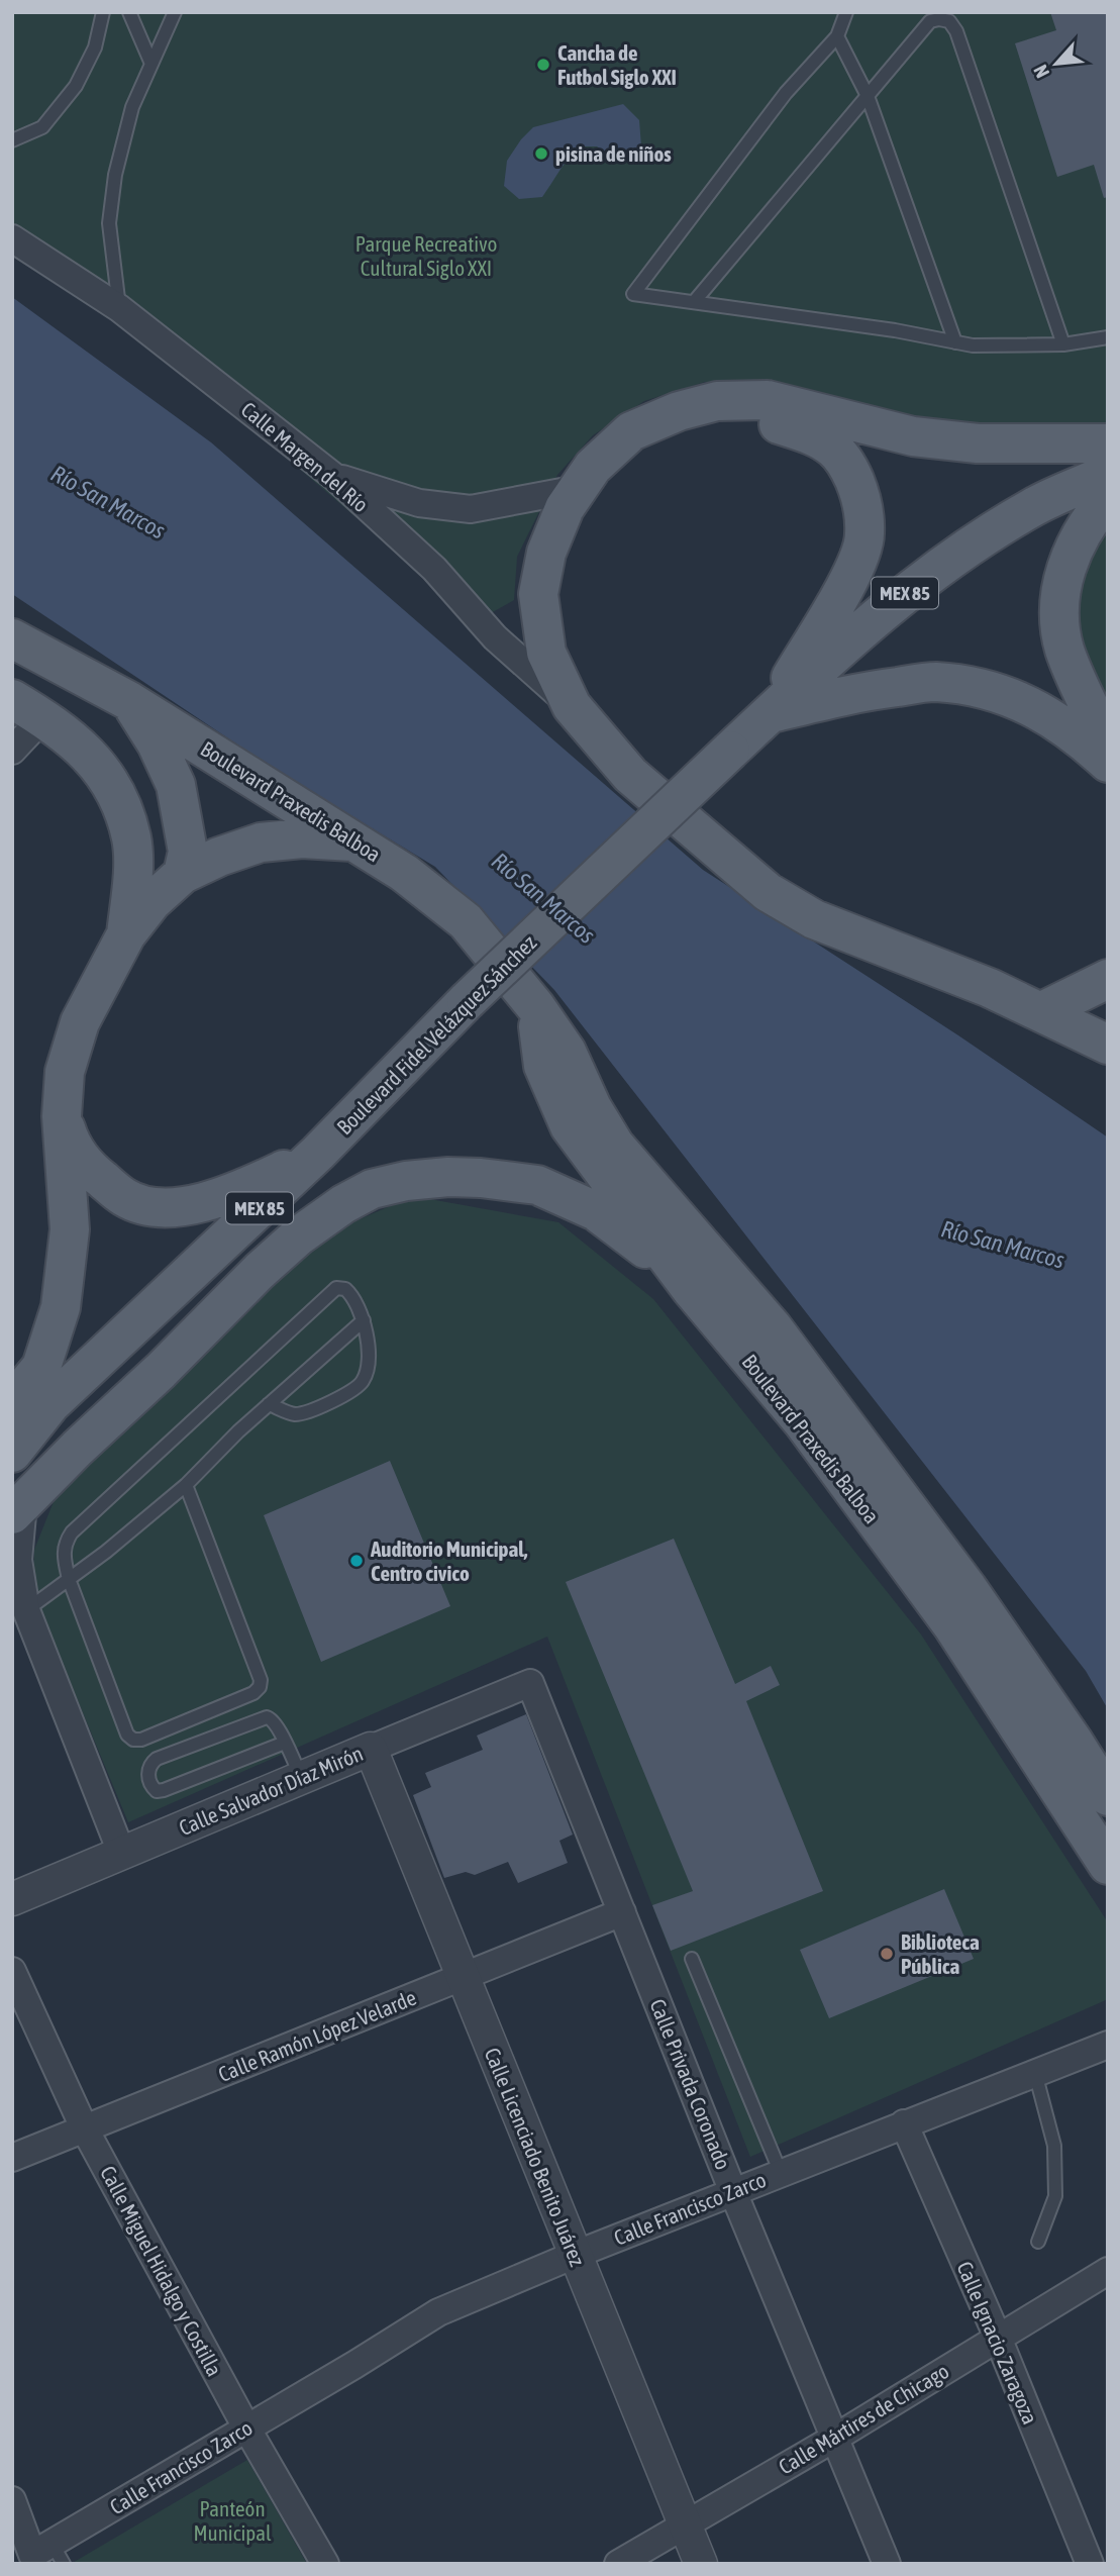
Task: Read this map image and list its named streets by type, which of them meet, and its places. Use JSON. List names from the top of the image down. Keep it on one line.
{"streets":{"main road":["MEX 85","Boulevard Praxedis Balboa","Boulevard Fidel Velázquez Sánchez"],"street":["Calle Margen del Río","Calle Salvador Díaz Mirón","Calle Ramón López Velarde","Calle Privada Coronado","Calle Licenciado Benito Juárez","Calle Francisco Zarco","Calle Miguel Hidalgo y Costilla","Calle Ignacio Zaragoza","Calle Mártires de Chicago"]},"crossings":[["Calle Salvador Díaz Mirón","Calle Privada Coronado"],["Calle Salvador Díaz Mirón","Calle Licenciado Benito Juárez"],["Calle Ramón López Velarde","Calle Privada Coronado"],["Calle Ramón López Velarde","Calle Licenciado Benito Juárez"],["Calle Ramón López Velarde","Calle Miguel Hidalgo y Costilla"],["Calle Privada Coronado","Calle Francisco Zarco"],["Calle Privada Coronado","Calle Mártires de Chicago"],["Calle Licenciado Benito Juárez","Calle Francisco Zarco"],["Calle Licenciado Benito Juárez","Calle Mártires de Chicago"],["Calle Francisco Zarco","Calle Miguel Hidalgo y Costilla"],["Calle Francisco Zarco","Calle Ignacio Zaragoza"],["Calle Ignacio Zaragoza","Calle Mártires de Chicago"]],"water":["Río San Marcos"],"parks":["Parque Recreativo Cultural Siglo XXI","Panteón Municipal"],"places":["Cancha de Futbol Siglo XXI","pisina de niños","Auditorio Municipal, Centro civico","Biblioteca Pública"],"north":"bottom left"}
